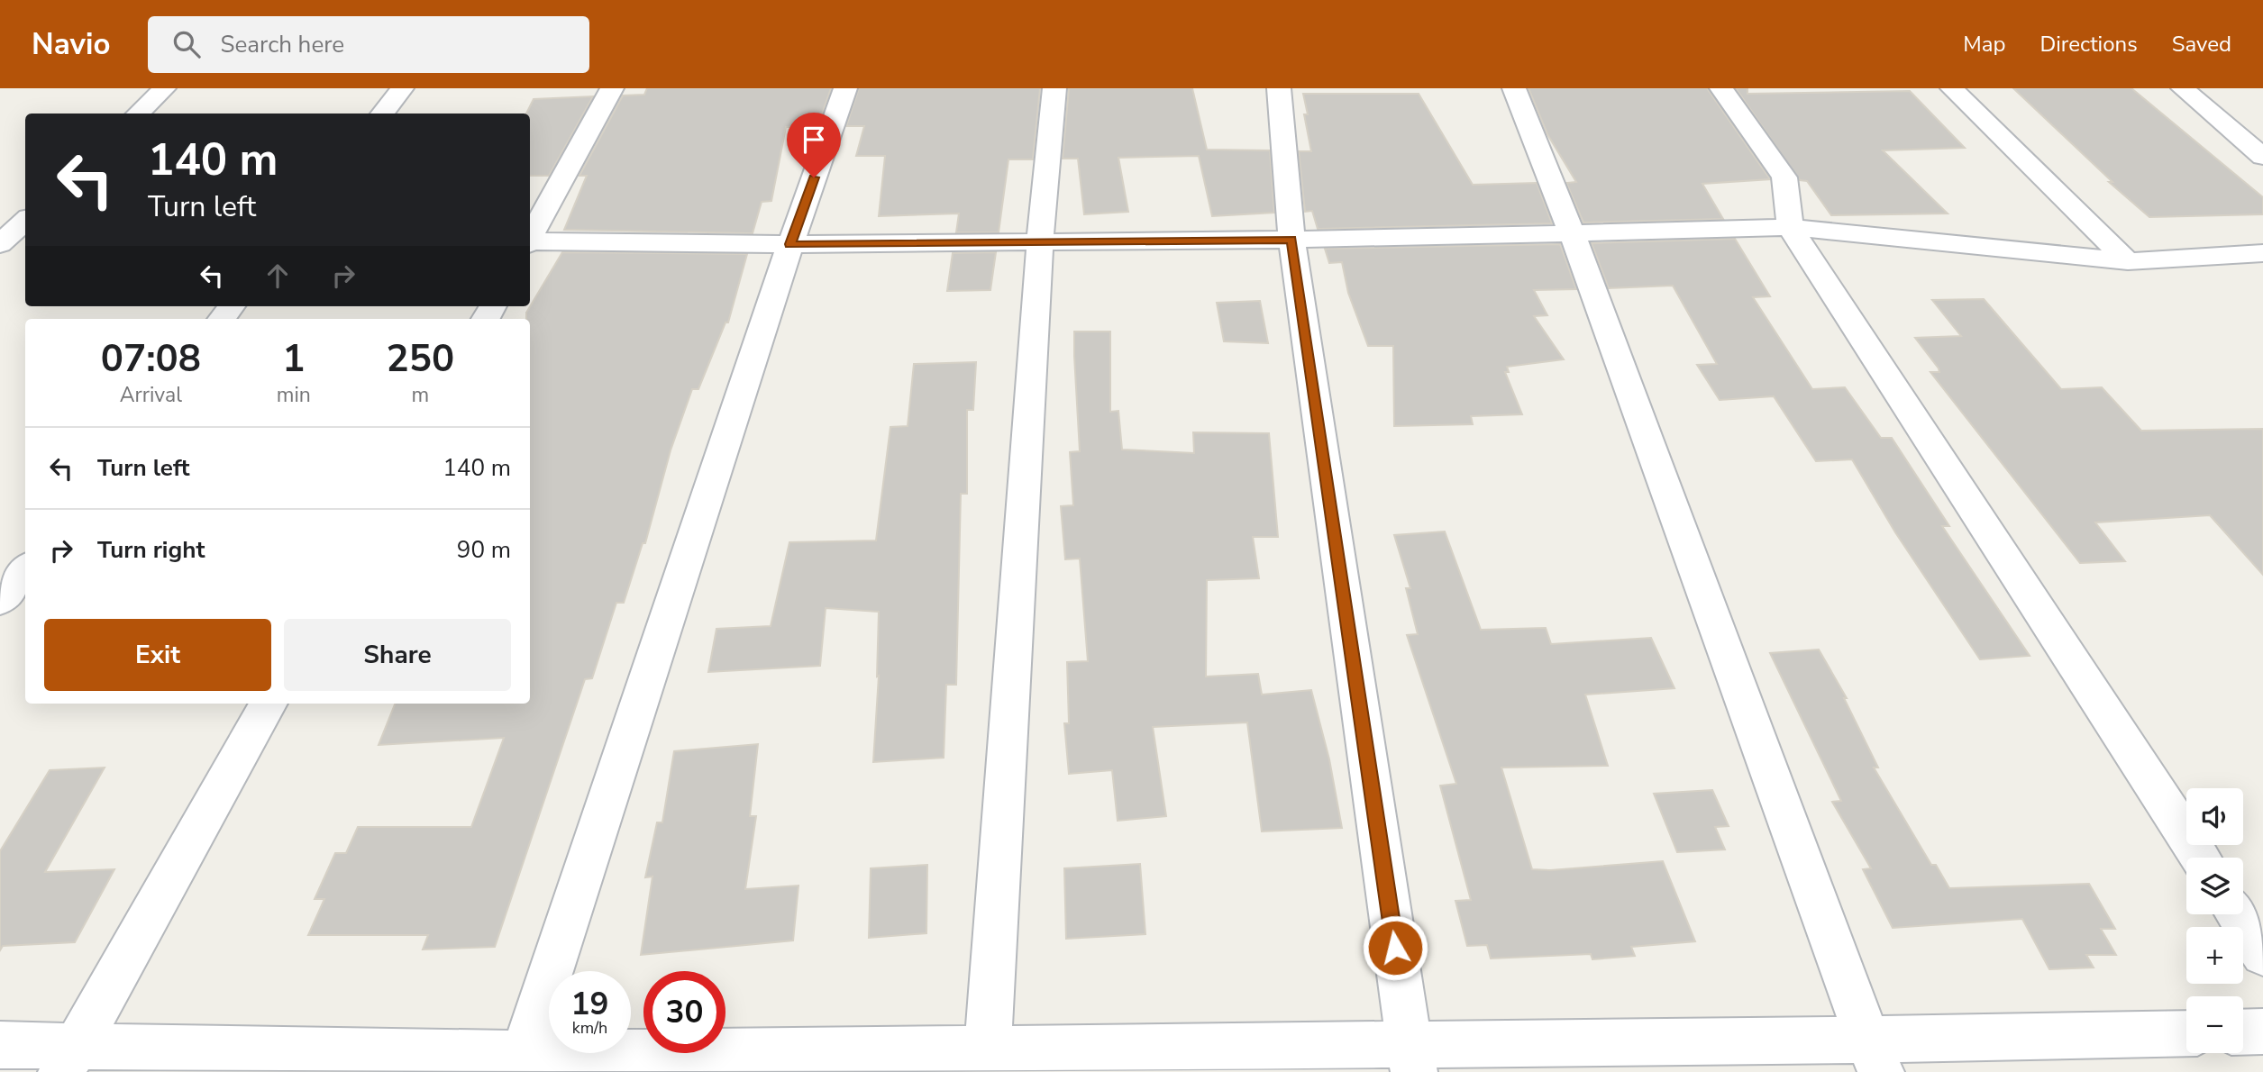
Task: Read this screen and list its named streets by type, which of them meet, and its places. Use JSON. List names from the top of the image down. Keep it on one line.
{"page":{"header":"Navio","search":"Search here","nav":["Map","Directions","Saved"],"turn":["140 m","Turn left"],"eta":["07:08","Arrival","1","min","250","m"],"list":[{"name":"Turn left","value":"140 m"},{"name":"Turn right","value":"90 m"}],"buttons":["Exit","Share"],"map_buttons":["+","−"],"speed":"19 km/h","limit":"30"}}
